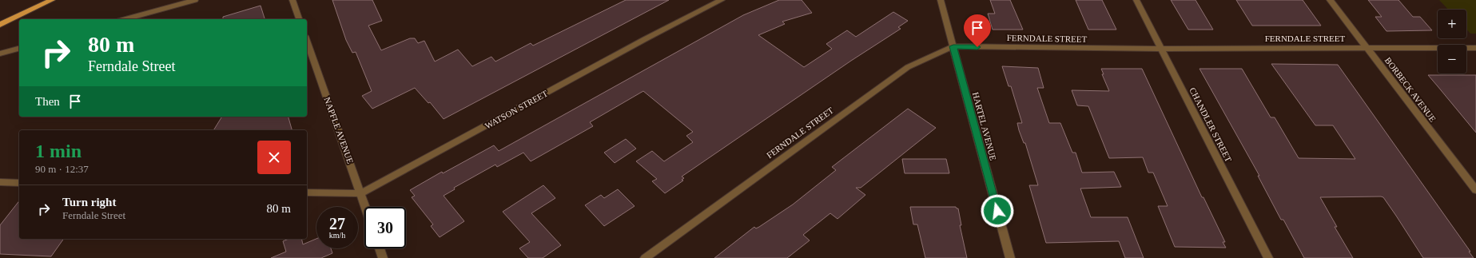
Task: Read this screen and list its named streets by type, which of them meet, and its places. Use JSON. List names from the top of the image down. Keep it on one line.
{"streets":{"street":["FERNDALE STREET","BORBECK AVENUE","WATSON STREET","CHANDLER STREET","HARTEL AVENUE","NAPFLE AVENUE"]},"crossings":[["FERNDALE STREET","BORBECK AVENUE"],["FERNDALE STREET","CHANDLER STREET"],["FERNDALE STREET","HARTEL AVENUE"],["WATSON STREET","NAPFLE AVENUE"]],"page":{"map_buttons":["+","−"],"turn":["80 m","Ferndale Street"],"then":"Then","heading":["1 min","90 m · 12:37"],"list":[{"name":"Turn right","note":"Ferndale Street","value":"80 m"}],"speed":"27 km/h","limit":"30"}}
